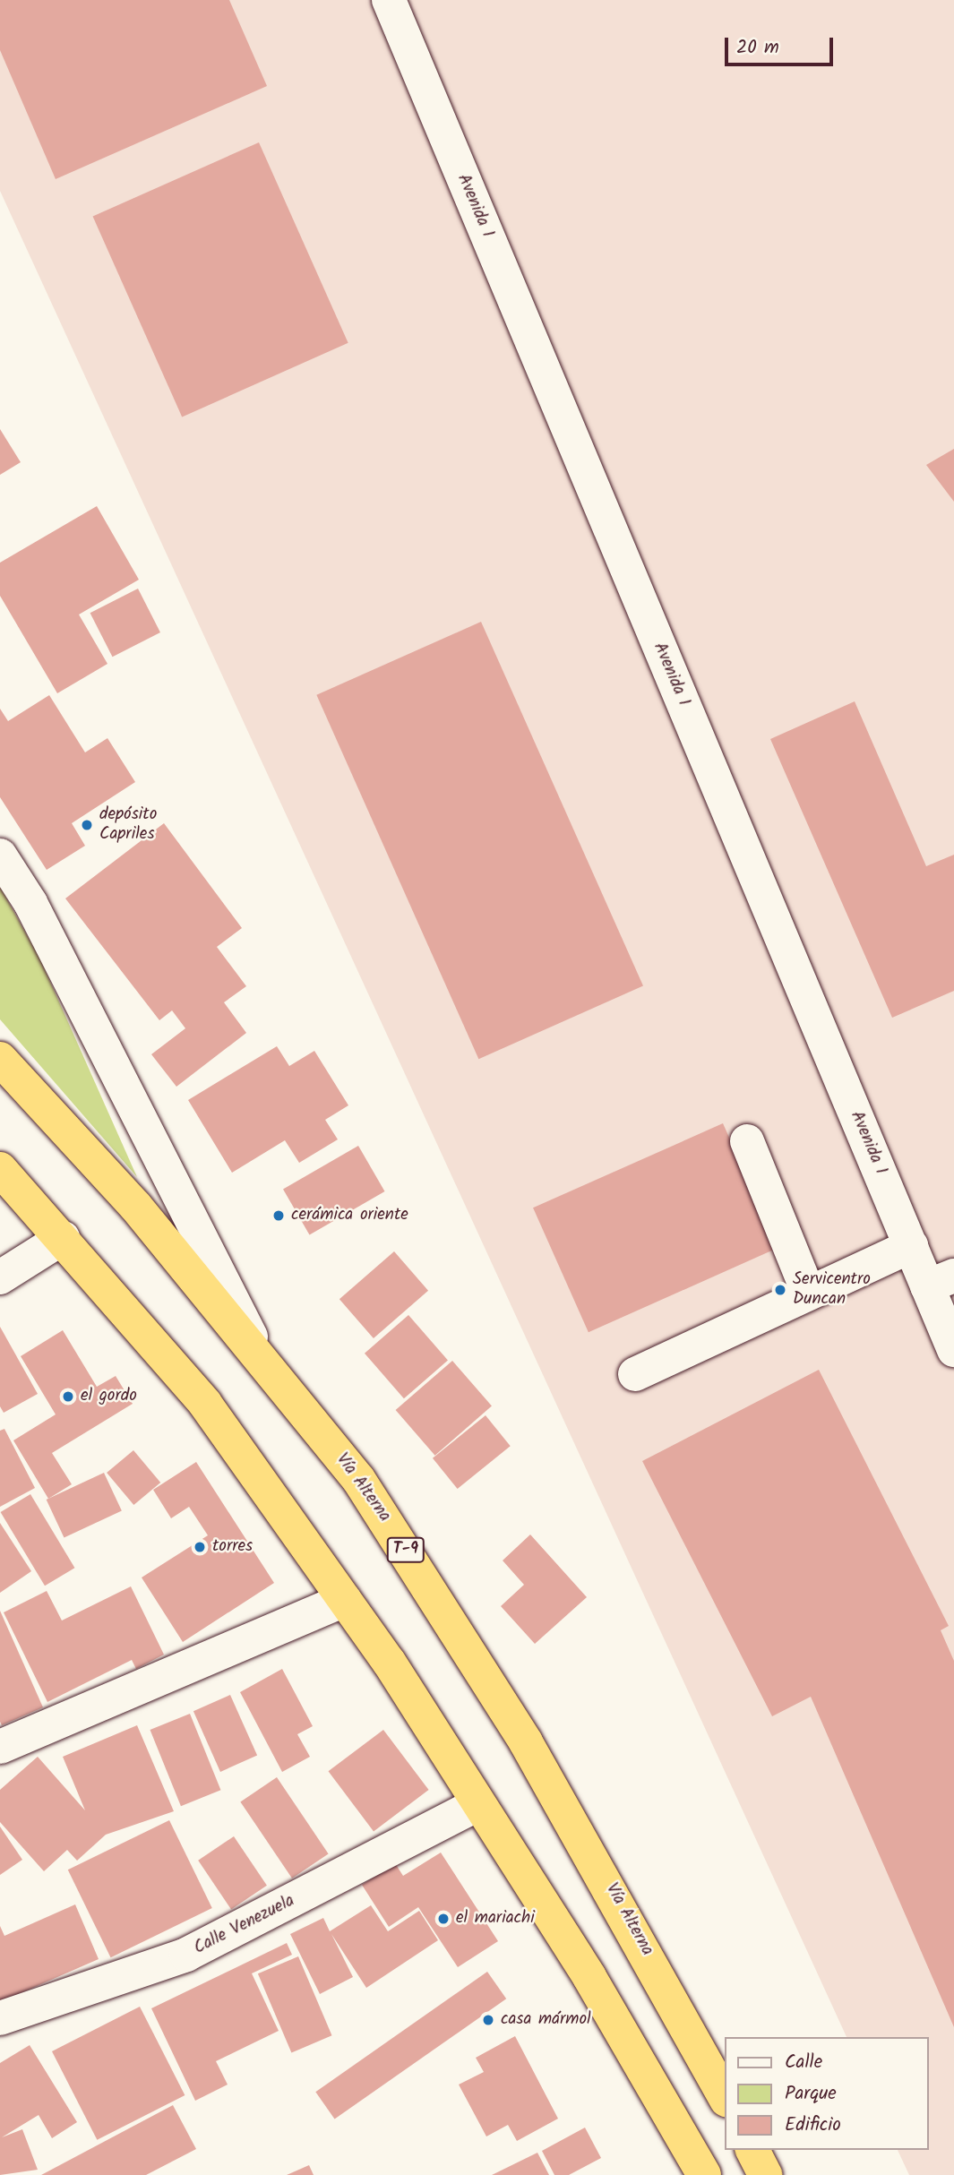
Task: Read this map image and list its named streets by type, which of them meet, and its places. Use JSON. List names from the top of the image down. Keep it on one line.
{"streets":{"highway":["Vía Alterna","T-9"],"street":["Avenida 1","Calle Venezuela"]},"places":["depósito Capriles","cerámica oriente","Servicentro Duncan","el gordo","torres","el mariachi","casa mármol"],"legend":["Calle","Parque","Edificio"],"scale_bar":"20 m"}
